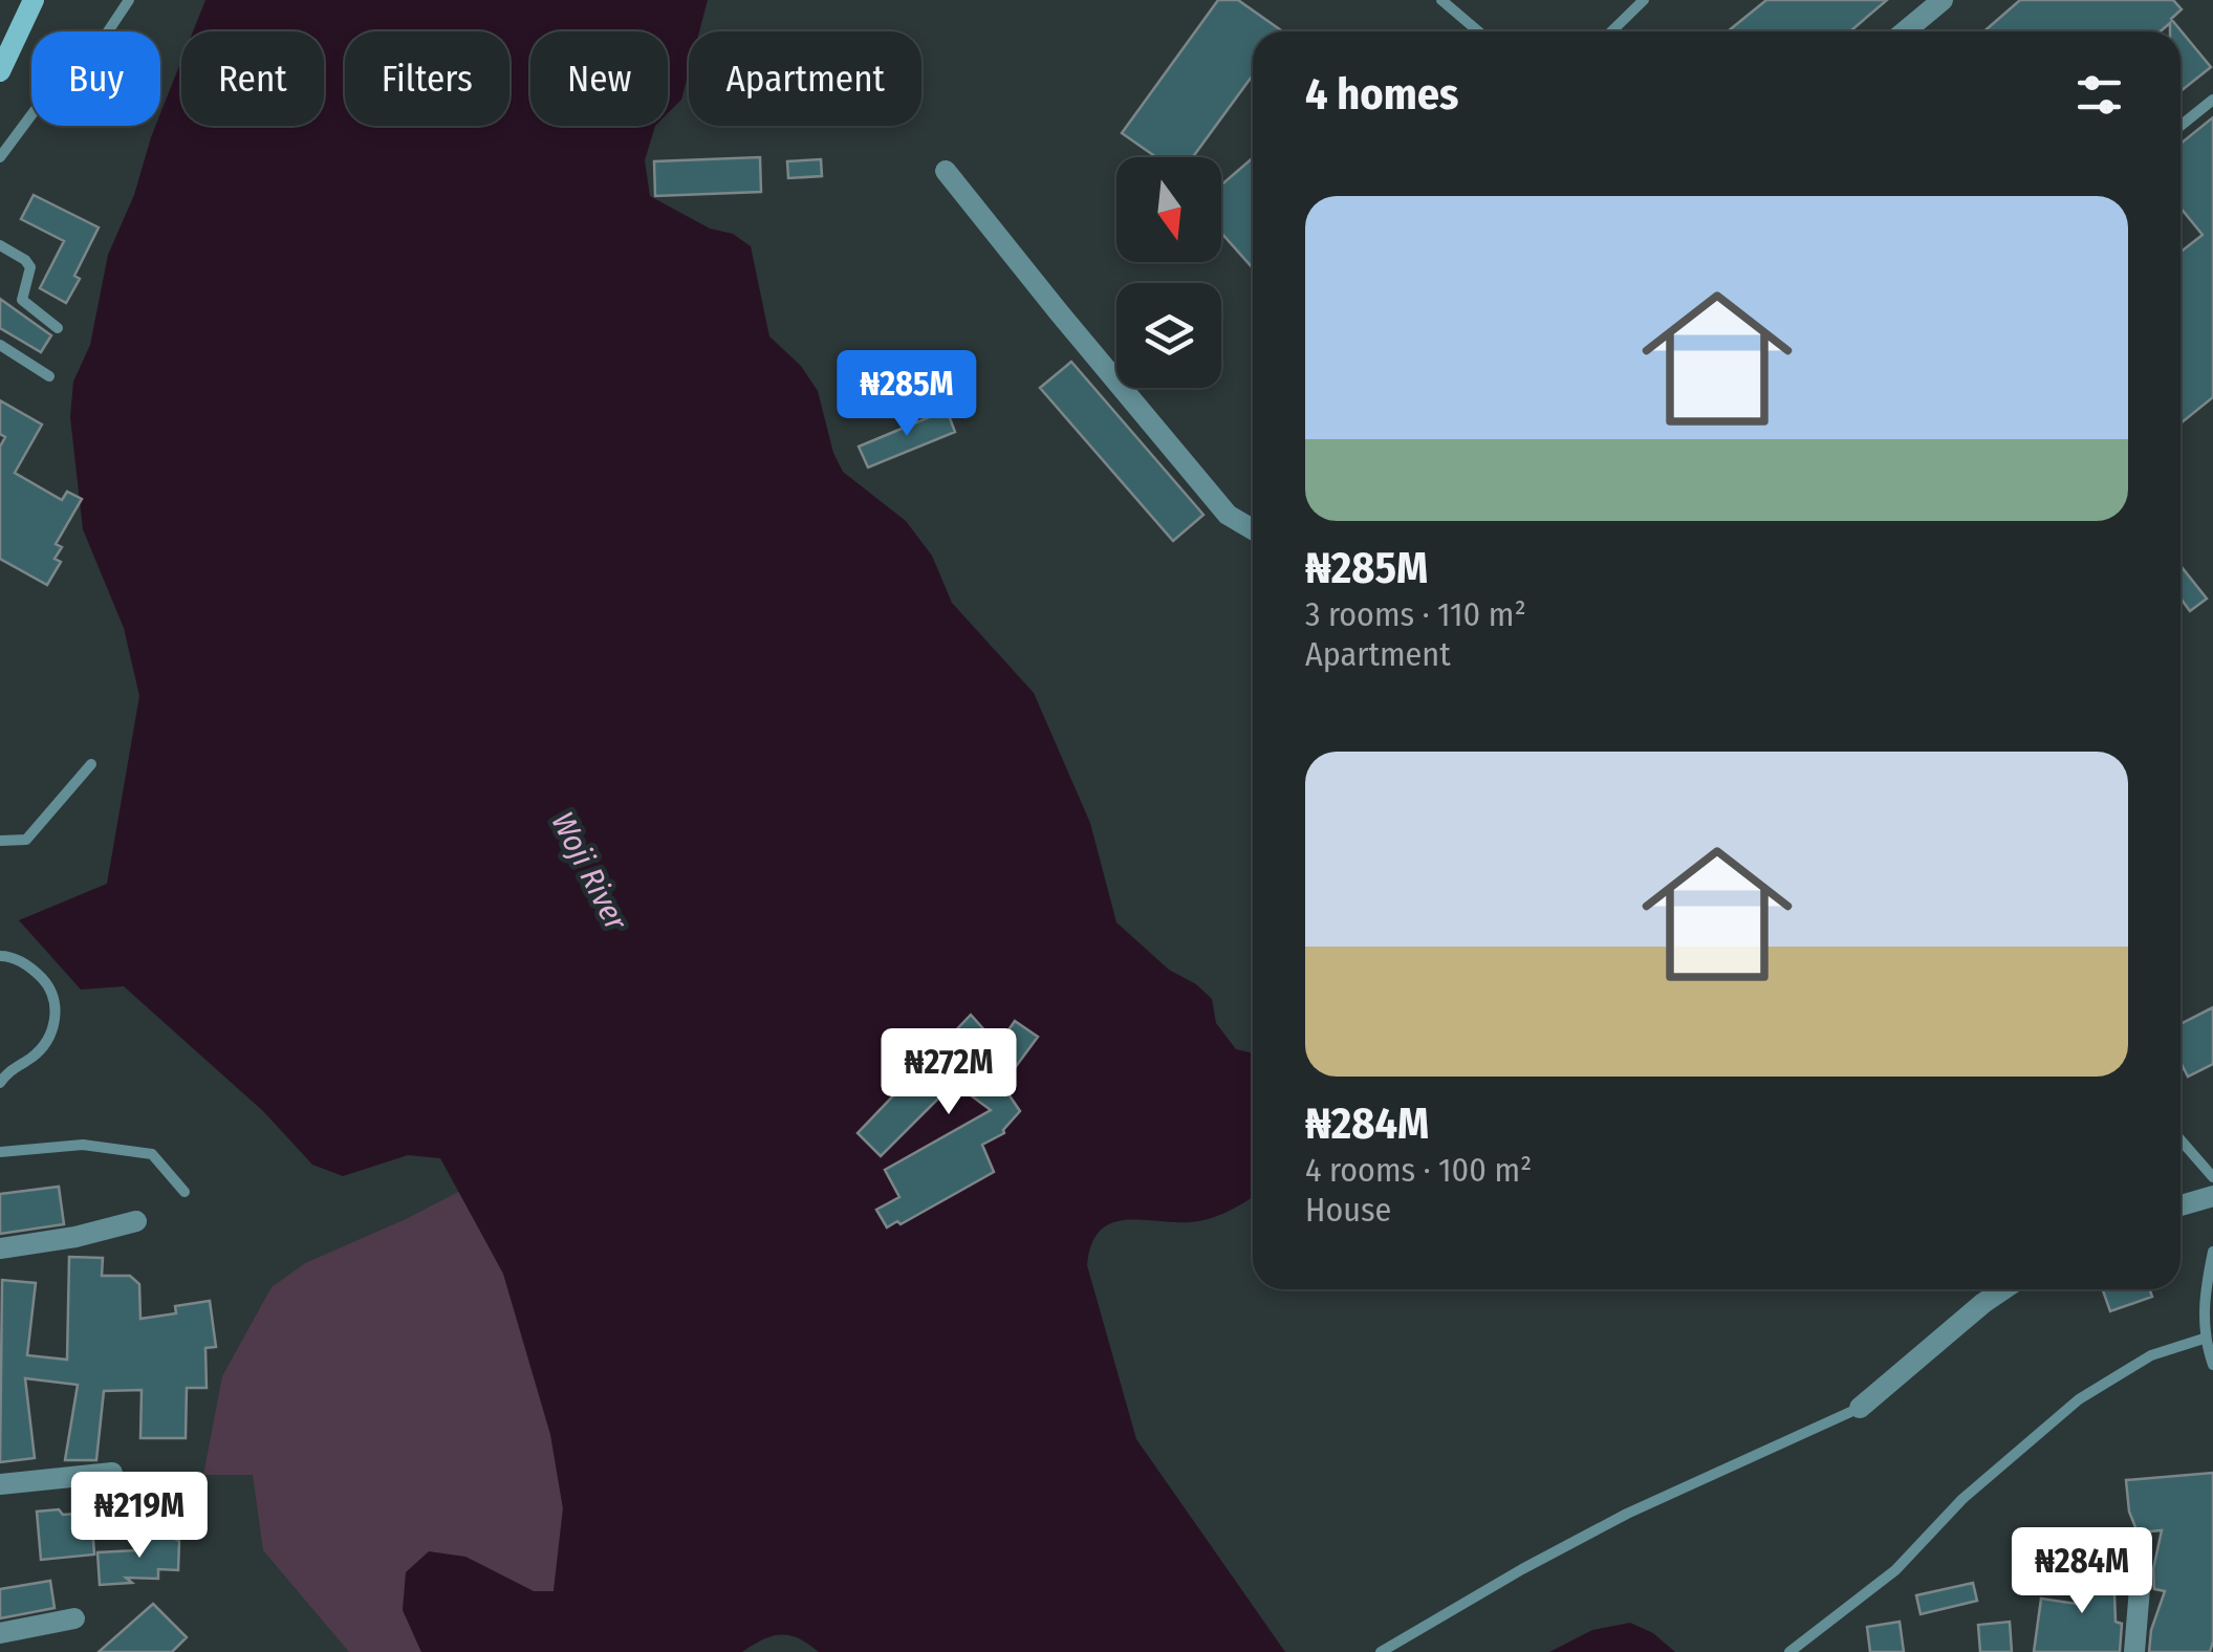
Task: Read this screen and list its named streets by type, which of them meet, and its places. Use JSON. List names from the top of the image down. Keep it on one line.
{"water":["Woji River"],"north":"bottom","page":{"chip":["Buy","Rent","Filters","New","Apartment"],"heading":"4 homes","list":[{"name":"₦285M","note":"3 rooms · 110 m² · Apartment"},{"name":"₦284M","note":"4 rooms · 100 m² · House"}],"price":["₦285M","₦272M","₦219M","₦284M"]}}
